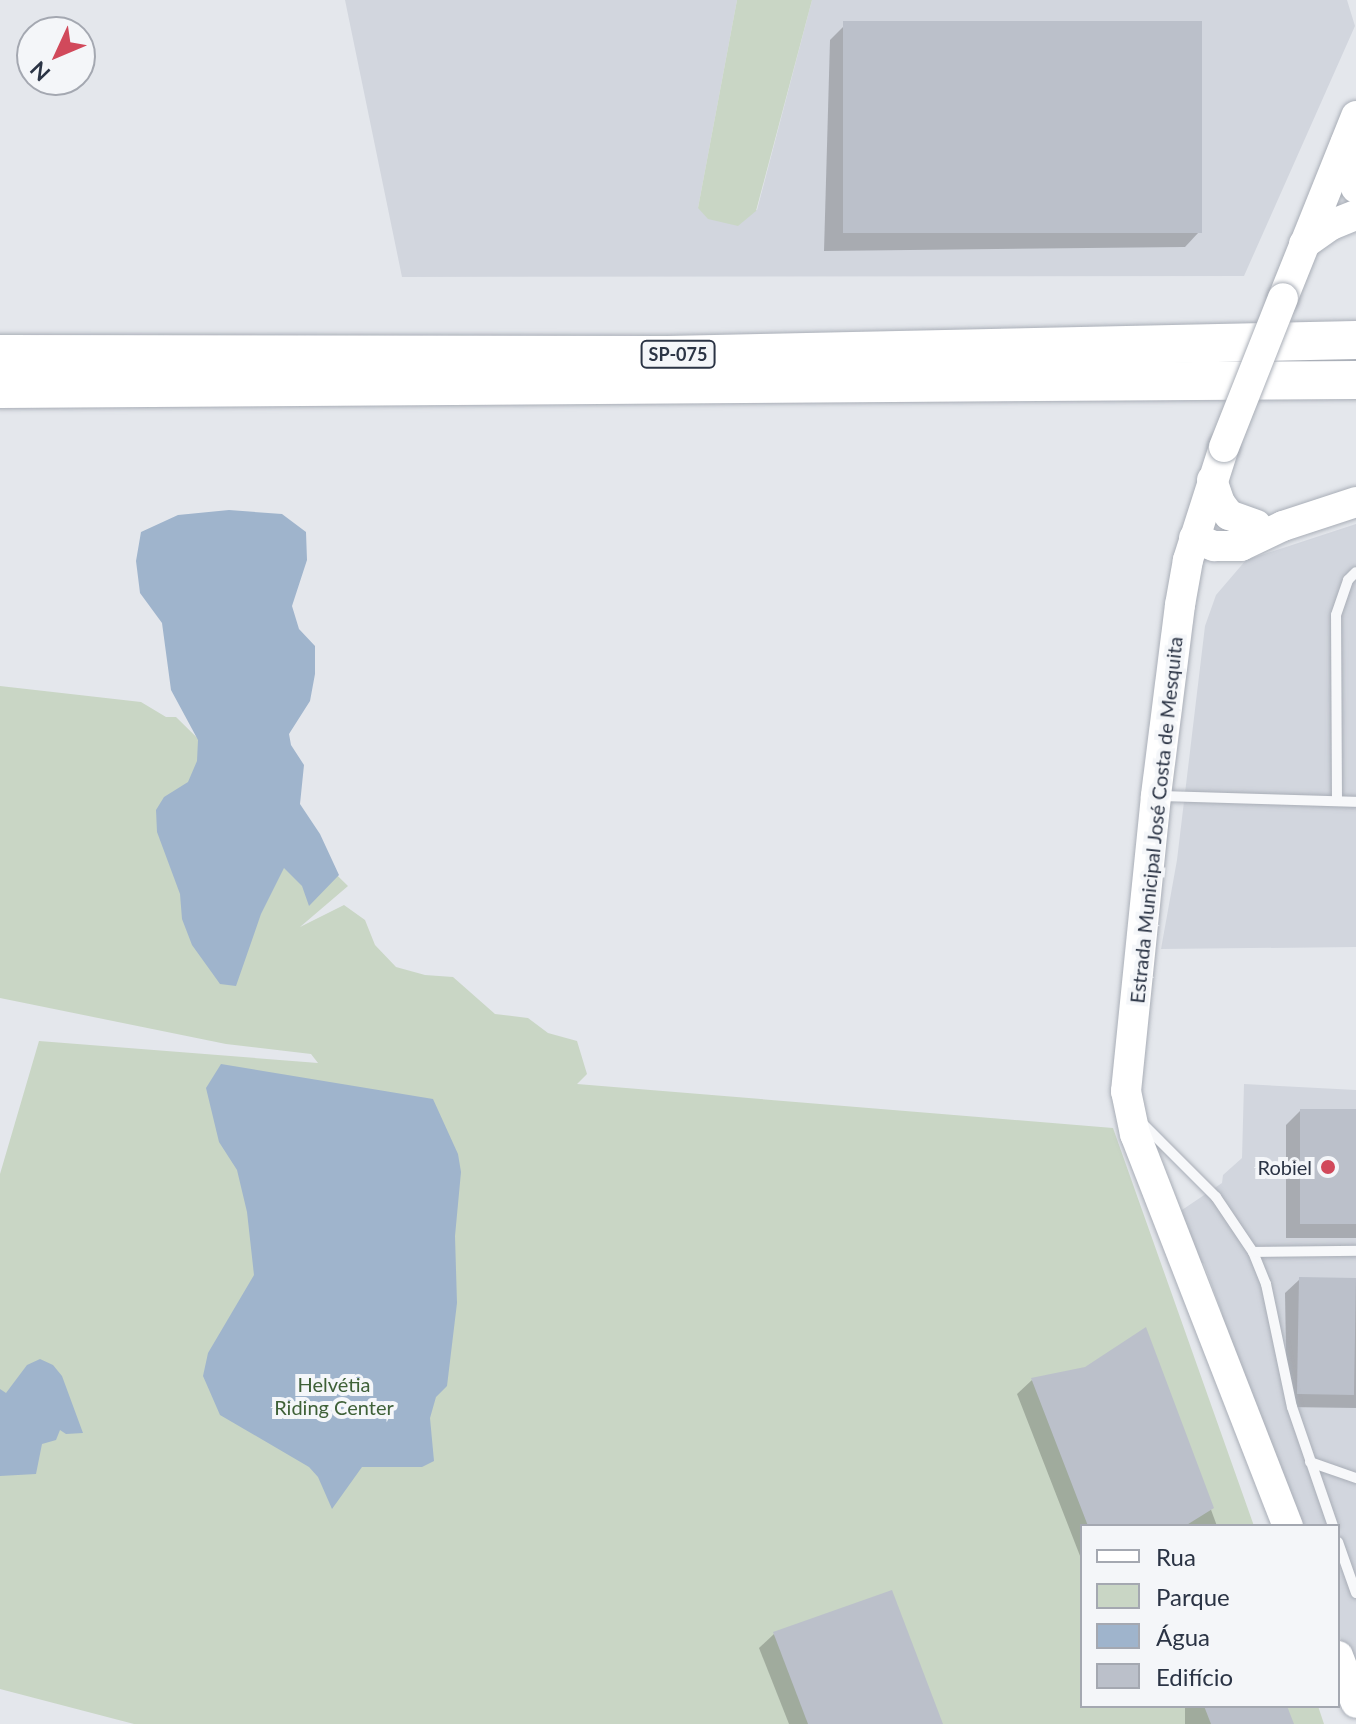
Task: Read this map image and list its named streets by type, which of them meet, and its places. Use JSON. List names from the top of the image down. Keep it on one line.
{"streets":{"highway":["SP-075"],"main road":["Estrada Municipal José Costa de Mesquita"]},"parks":["Helvétia Riding Center"],"places":["Robiel"],"legend":["Rua","Parque","Água","Edifício"],"north":"bottom left"}
